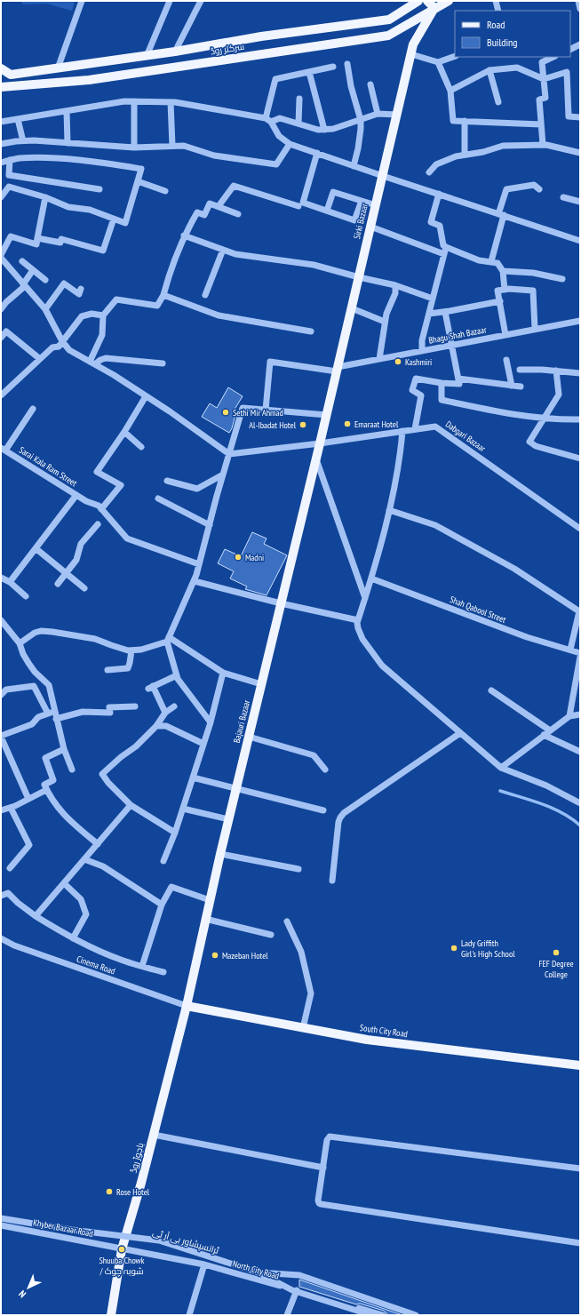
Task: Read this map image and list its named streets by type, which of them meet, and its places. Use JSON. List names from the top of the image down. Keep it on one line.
{"streets":{"main road":["سرکلر روڈ","Sirki Bazaar","Bajauri Bazaar","South City Road","باجوڑ روڈ"],"street":["Bhagu Shah Bazaar","Dabgari Bazaar","Sarai Kala Ram Street","Shah Qabool Street","Cinema Road","Khyber Bazaar Road","ٹرانسپشاور بی آر ٹی","North City Road"]},"crossings":[["سرکلر روڈ","Sirki Bazaar"],["Sirki Bazaar","Bhagu Shah Bazaar"],["Sirki Bazaar","Dabgari Bazaar"],["Sirki Bazaar","Bajauri Bazaar"],["Dabgari Bazaar","Bajauri Bazaar"],["Bajauri Bazaar","Cinema Road"],["Bajauri Bazaar","South City Road"],["Bajauri Bazaar","باجوڑ روڈ"],["Cinema Road","South City Road"],["Cinema Road","باجوڑ روڈ"],["South City Road","باجوڑ روڈ"],["باجوڑ روڈ","Khyber Bazaar Road"],["باجوڑ روڈ","North City Road"],["Khyber Bazaar Road","North City Road"]],"places":["Kashmiri","Sethi Mir Ahmad","Emaraat Hotel","Al-Ibadat Hotel","Madni","Lady Griffith Girl's High School","FEF Degree College","Mazeban Hotel","Rose Hotel","Shuuba Chowk / شوبہ چوک"],"legend":["Road","Building"],"north":"bottom left"}
